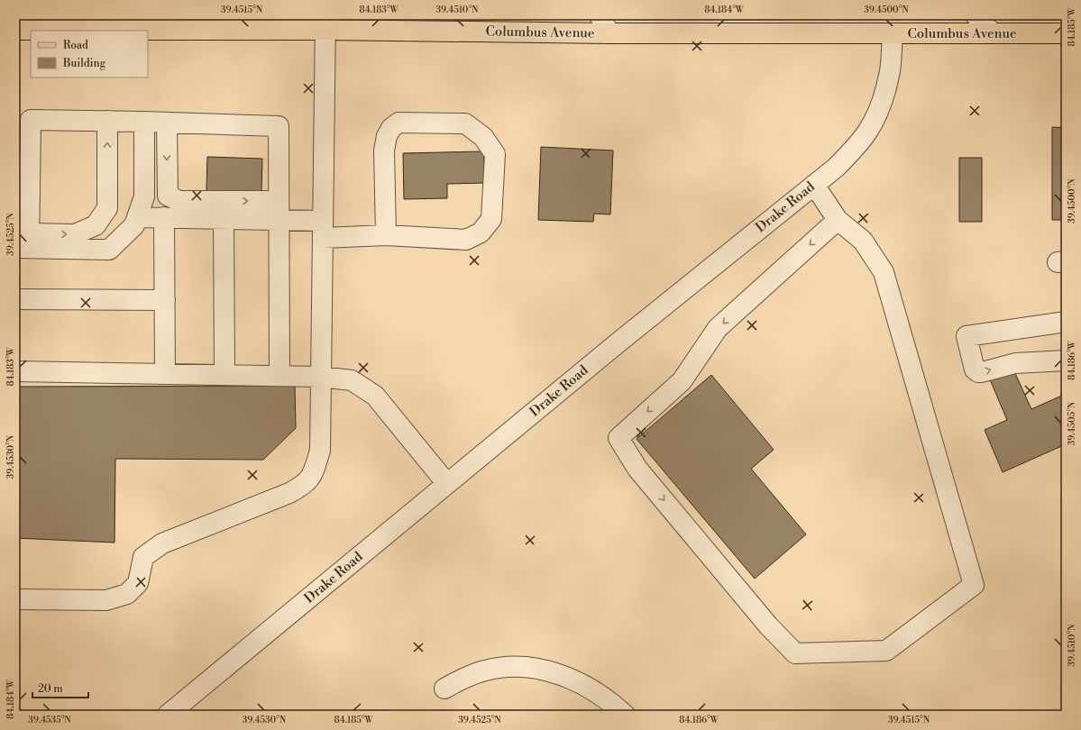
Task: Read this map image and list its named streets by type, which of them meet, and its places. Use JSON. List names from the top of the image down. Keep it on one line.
{"streets":{"main road":["Columbus Avenue"],"street":["Drake Road"]},"crossings":[["Columbus Avenue","Drake Road"]],"legend":["Road","Building"],"scale_bar":"20 m","coordinates":["39.4515°N","84.183°W","39.4510°N","84.184°W","39.4500°N","84.185°W","39.4525°N","84.186°W","39.4505°N","39.4530°N","39.4535°N"]}
